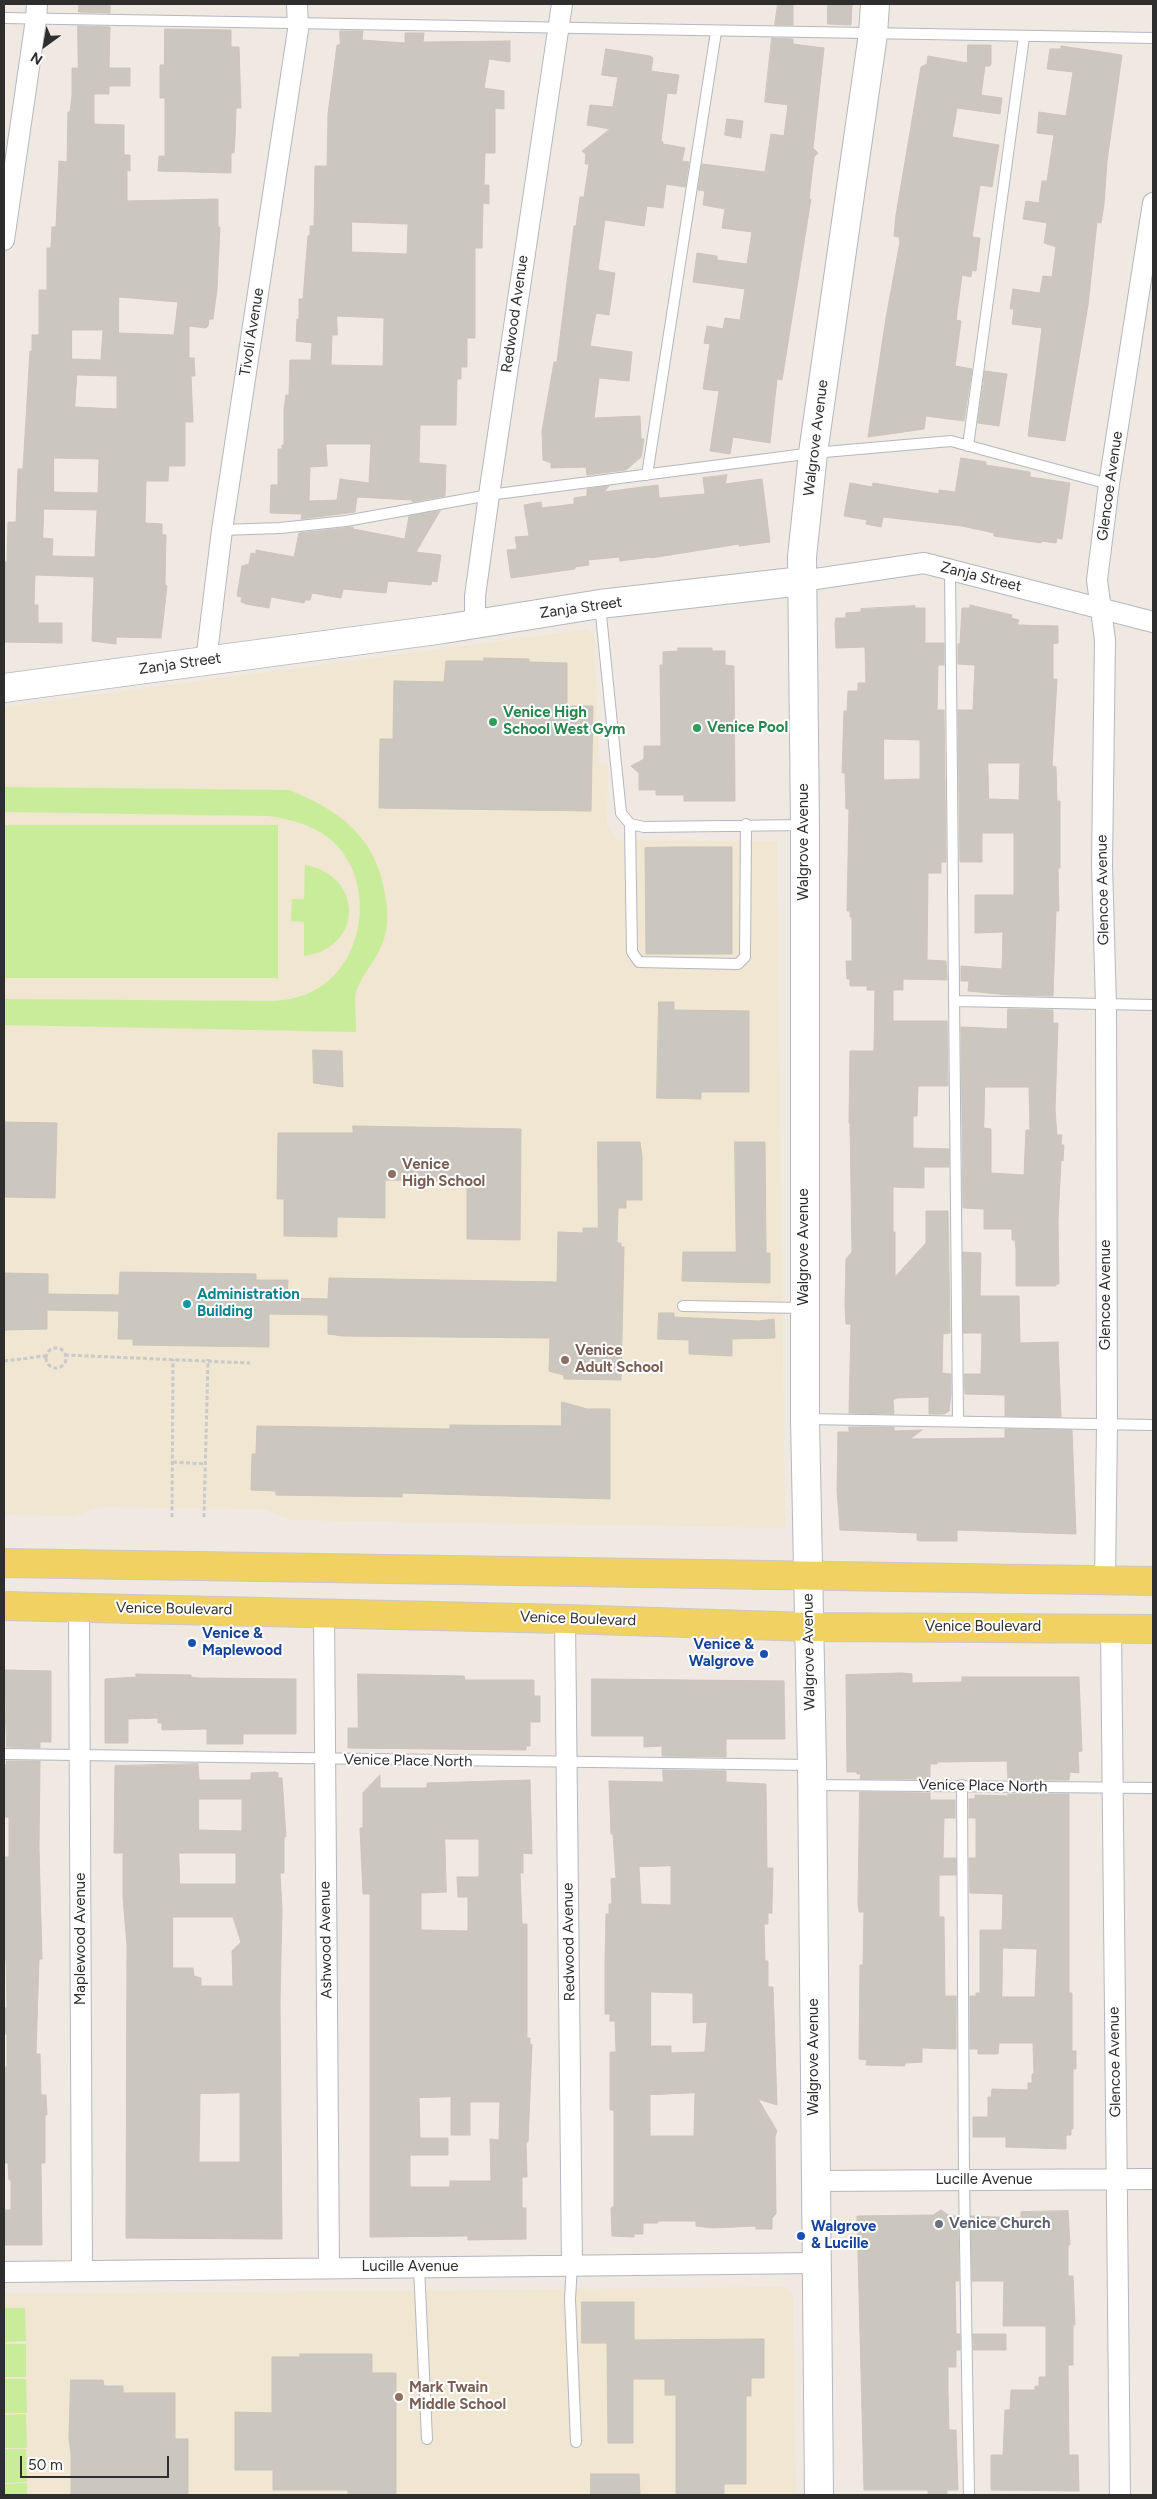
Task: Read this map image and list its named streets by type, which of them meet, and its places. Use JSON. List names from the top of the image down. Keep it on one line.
{"streets":{"main road":["Venice Boulevard"],"street":["Redwood Avenue","Tivoli Avenue","Walgrove Avenue","Glencoe Avenue","Zanja Street","Maplewood Avenue","Ashwood Avenue","Lucille Avenue"],"lane":["Venice Place North"]},"crossings":[["Redwood Avenue","Zanja Street"],["Redwood Avenue","Venice Boulevard"],["Redwood Avenue","Venice Place North"],["Redwood Avenue","Lucille Avenue"],["Tivoli Avenue","Zanja Street"],["Walgrove Avenue","Zanja Street"],["Walgrove Avenue","Venice Boulevard"],["Walgrove Avenue","Venice Place North"],["Walgrove Avenue","Lucille Avenue"],["Glencoe Avenue","Zanja Street"],["Glencoe Avenue","Venice Boulevard"],["Glencoe Avenue","Venice Place North"],["Glencoe Avenue","Lucille Avenue"],["Venice Boulevard","Maplewood Avenue"],["Venice Boulevard","Ashwood Avenue"],["Venice Place North","Maplewood Avenue"],["Venice Place North","Ashwood Avenue"],["Maplewood Avenue","Lucille Avenue"],["Ashwood Avenue","Lucille Avenue"]],"places":["Venice High School West Gym","Venice Pool","Venice High School","Administration Building","Venice Adult School","Venice & Maplewood","Venice & Walgrove","Venice Church","Walgrove & Lucille","Mark Twain Middle School"],"scale_bar":"50 m","north":"bottom left"}
